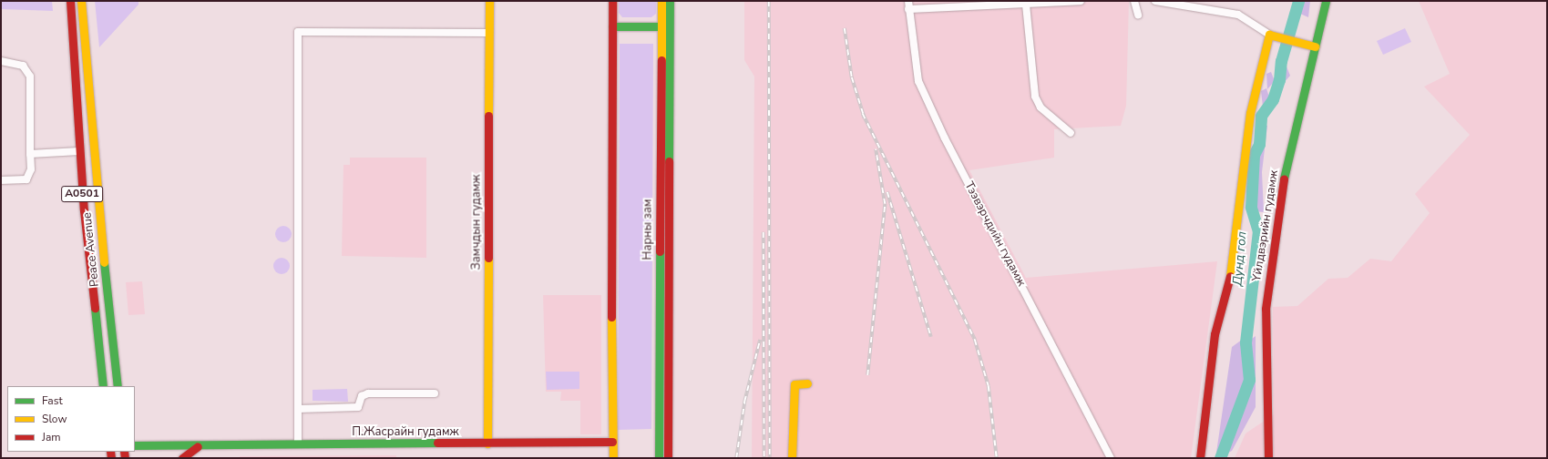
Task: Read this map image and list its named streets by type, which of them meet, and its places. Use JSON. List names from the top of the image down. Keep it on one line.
{"streets":{"main road":["A0501","Замчдын гудамж","Yйлдвэрийн гудамж","Нарны зам","Peace Avenue","П.Жасрайн гудамж"],"street":["Тээвэрчдийн гудамж"]},"crossings":[["Замчдын гудамж","П.Жасрайн гудамж"]],"water":["Дунд гол"],"legend":["Fast","Slow","Jam"]}
